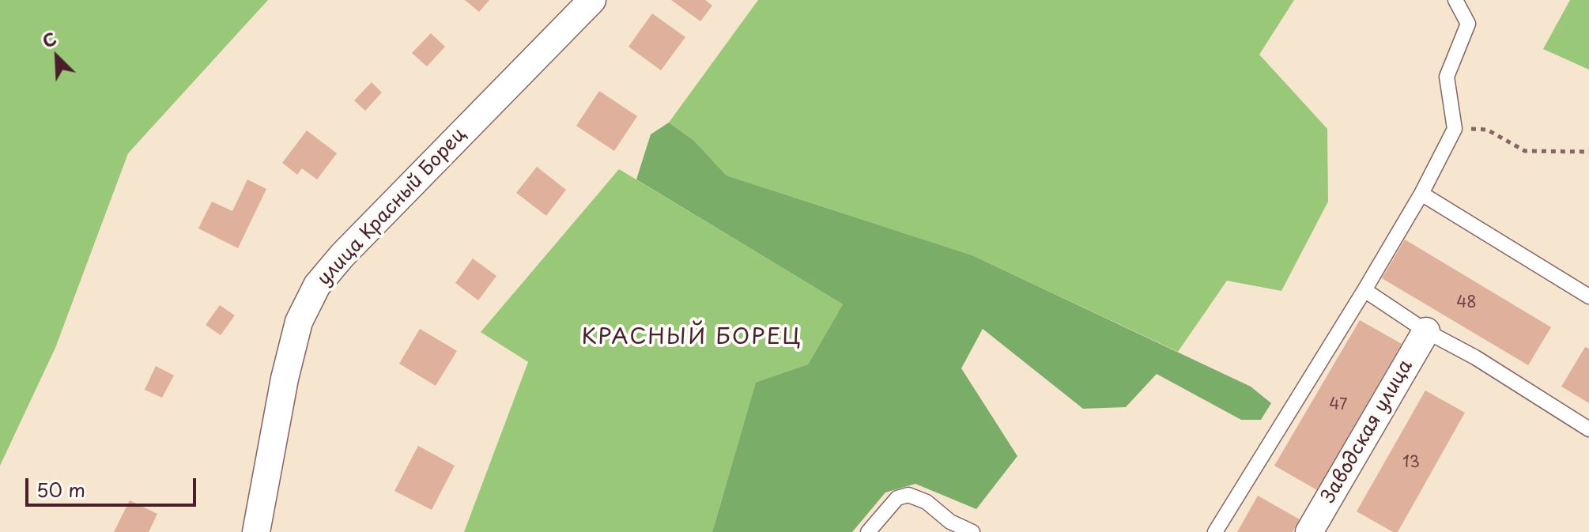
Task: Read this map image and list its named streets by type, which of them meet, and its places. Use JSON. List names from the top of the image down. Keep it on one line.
{"streets":{"street":["улица Красный Борец","Заводская улица"]},"districts":["КРАСНЫЙ БОРЕЦ"],"house_numbers":["48","47","13"],"scale_bar":"50 m","north":"top left"}
